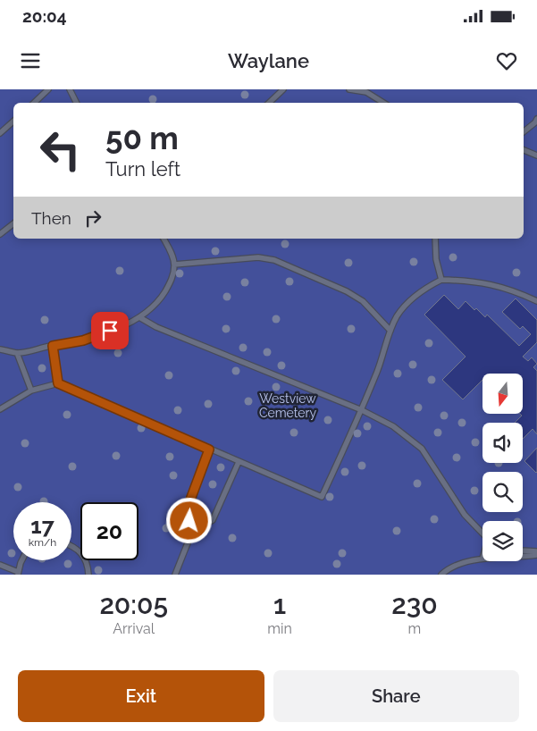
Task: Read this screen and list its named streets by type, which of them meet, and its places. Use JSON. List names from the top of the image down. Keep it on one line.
{"parks":["Westview Cemetery"],"north":"bottom","page":{"status":"20:04","header":"Waylane","turn":["50 m","Turn left"],"then":"Then","speed":"17 km/h","limit":"20","eta":["20:05","Arrival","1","min","230","m"],"buttons":["Exit","Share"]}}
